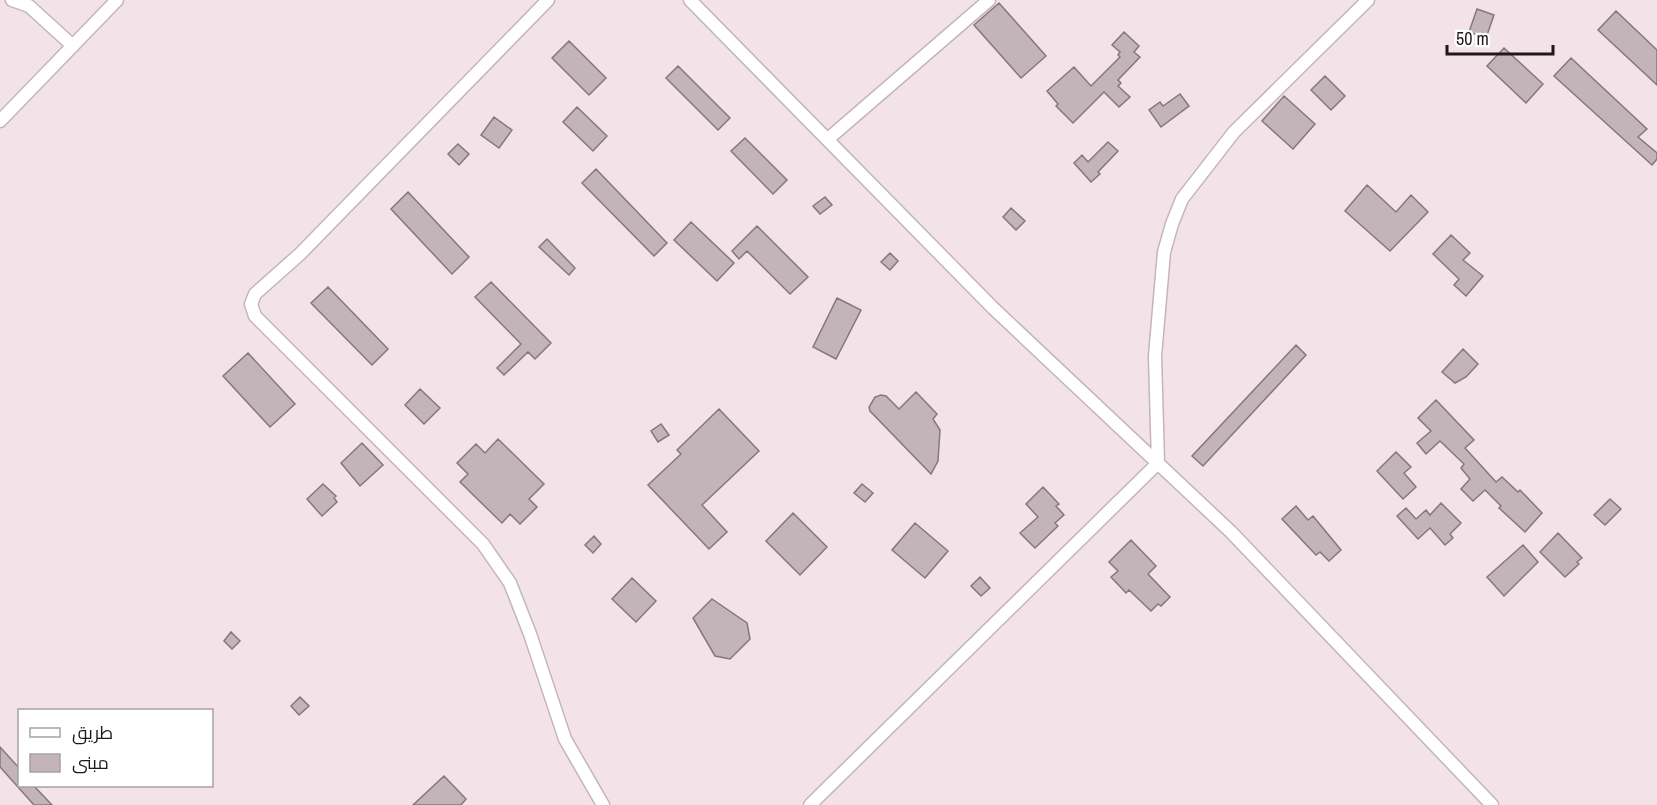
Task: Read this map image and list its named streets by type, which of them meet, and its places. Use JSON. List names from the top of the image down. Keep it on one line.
{"legend":["طريق","مبنى"],"scale_bar":"50 m"}
